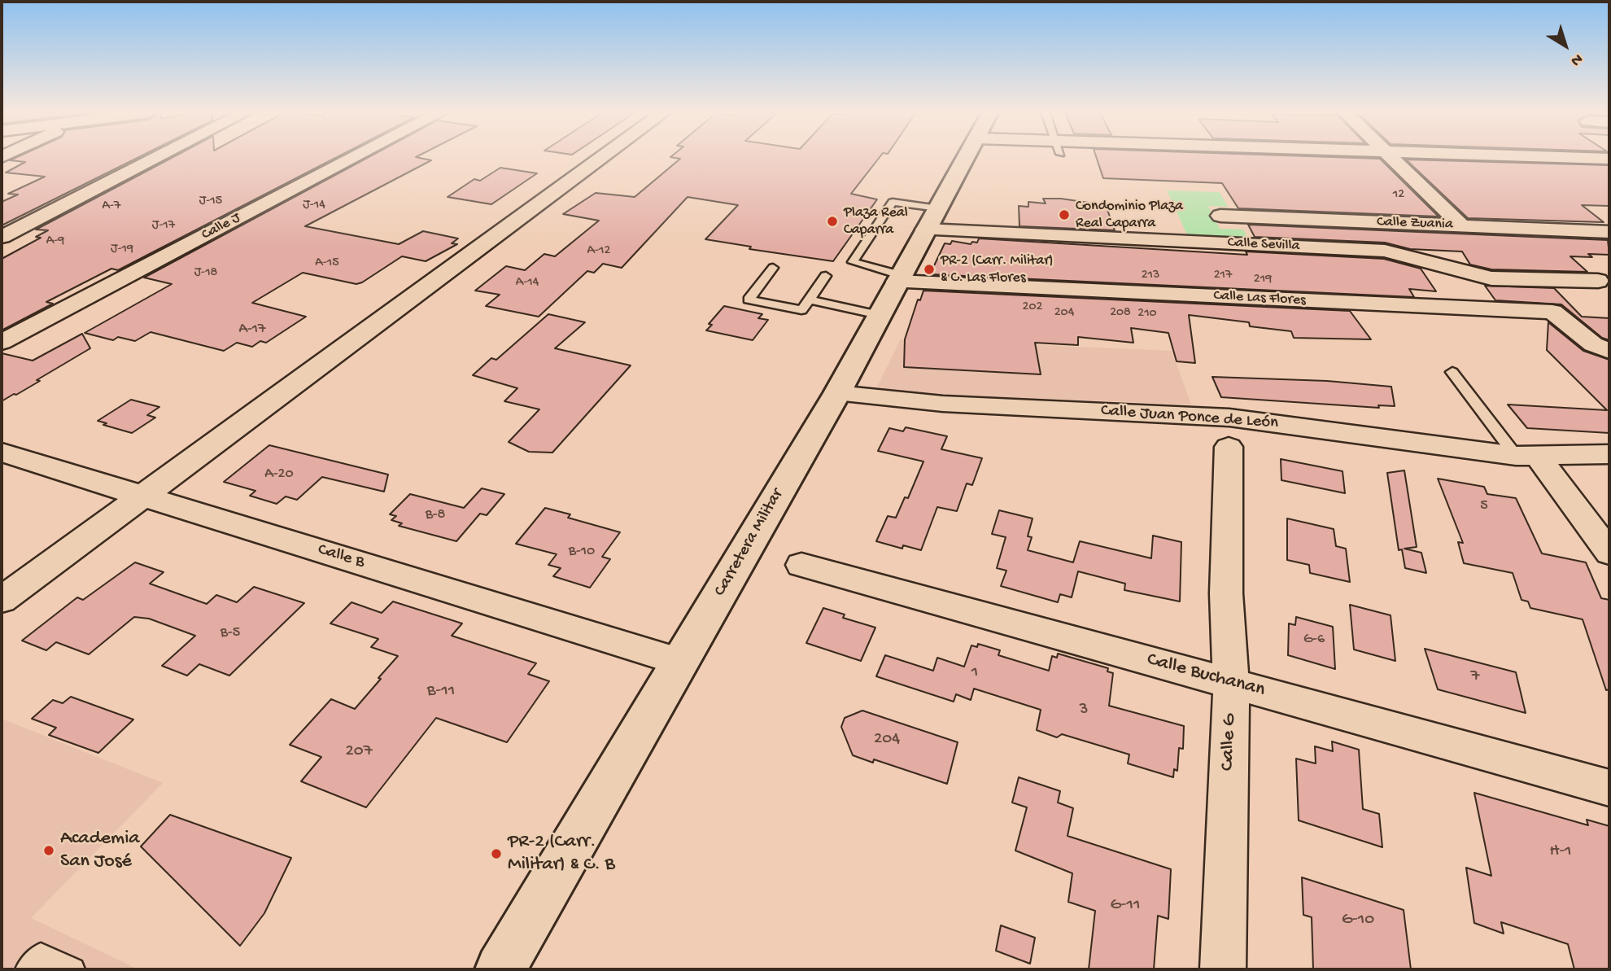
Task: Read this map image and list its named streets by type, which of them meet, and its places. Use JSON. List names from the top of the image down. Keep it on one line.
{"streets":{"main road":["Carretera Militar"],"street":["Calle Zuania","Calle J","Calle Sevilla","Calle Las Flores","Calle Juan Ponce de León","Calle B","Calle Buchanan","Calle G"]},"crossings":[["Calle Sevilla","Carretera Militar"],["Calle Las Flores","Carretera Militar"],["Calle Juan Ponce de León","Carretera Militar"],["Carretera Militar","Calle B"],["Calle Buchanan","Calle G"]],"places":["Condominio Plaza Real Caparra","Plaza Real Caparra","PR-2 (Carr. Militar) & C. Las Flores","Academia San José","PR-2 (Carr. Militar) & C. B"],"house_numbers":["12","J-15","J-14","A-7","J-17","A-9","J-19","A-12","A-15","J-18","213","217","219","A-14","202","204","208","210","A-17","A-20","5","B-8","B-10","B-5","G-6","1","7","B-11","3","204","207","H-1","G-11","G-10"],"north":"bottom right"}
